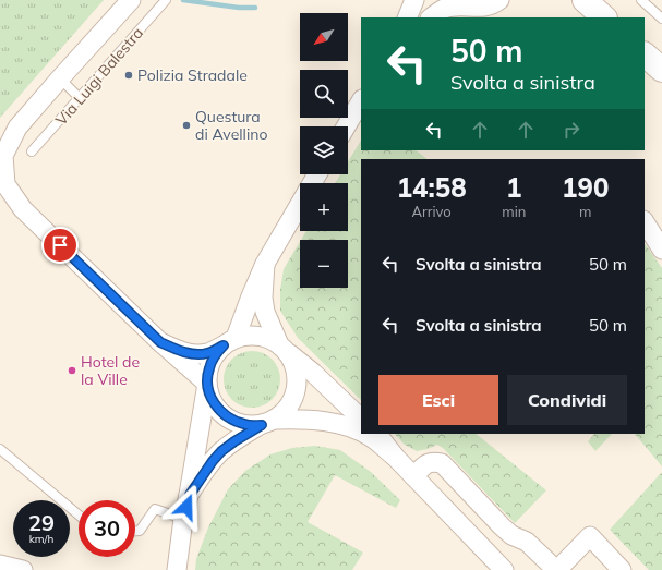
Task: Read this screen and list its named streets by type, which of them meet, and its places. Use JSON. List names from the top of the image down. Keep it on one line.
{"streets":{"lane":["Via Luigi Balestra"]},"places":["Polizia Stradale","Questura di Avellino","Hotel de la Ville"],"north":"bottom left","page":{"map_buttons":["+","−"],"turn":["50 m","Svolta a sinistra"],"eta":["14:58","Arrivo","1","min","190","m"],"list":[{"name":"Svolta a sinistra","value":"50 m"},{"name":"Svolta a sinistra","value":"50 m"}],"buttons":["Esci","Condividi"],"speed":"29 km/h","limit":"30"}}
